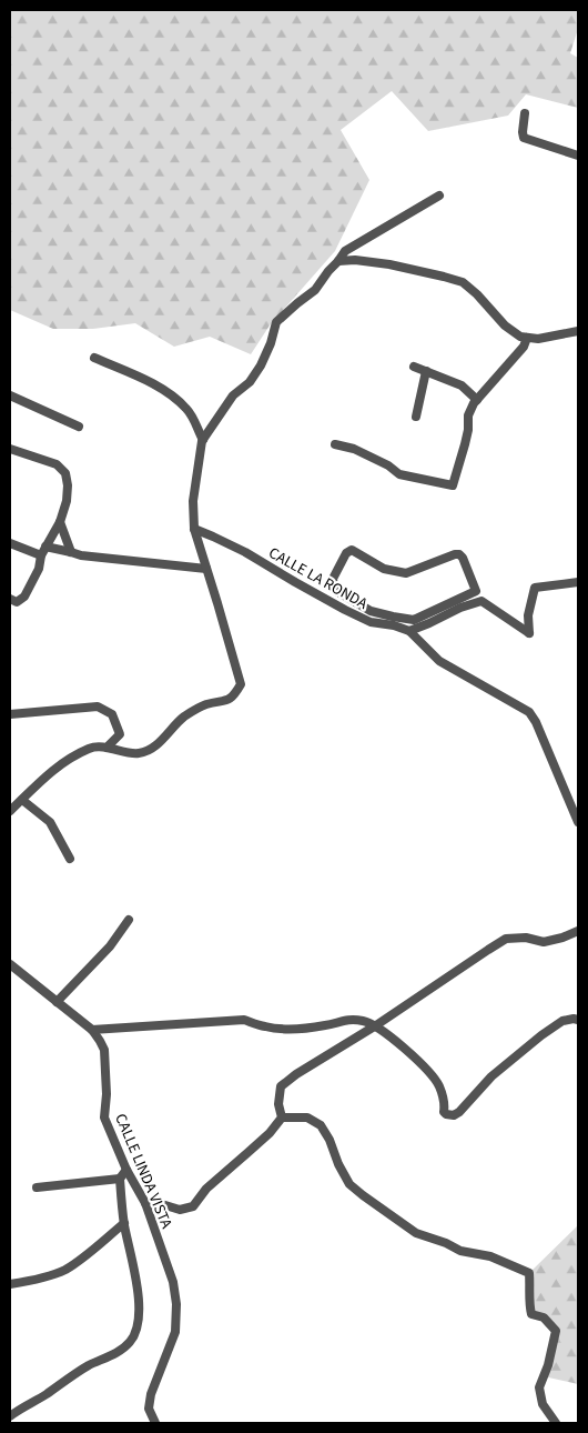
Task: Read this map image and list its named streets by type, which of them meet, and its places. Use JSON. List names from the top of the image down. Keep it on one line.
{"streets":{"street":["CALLE LA RONDA","CALLE LINDA VISTA"]}}
